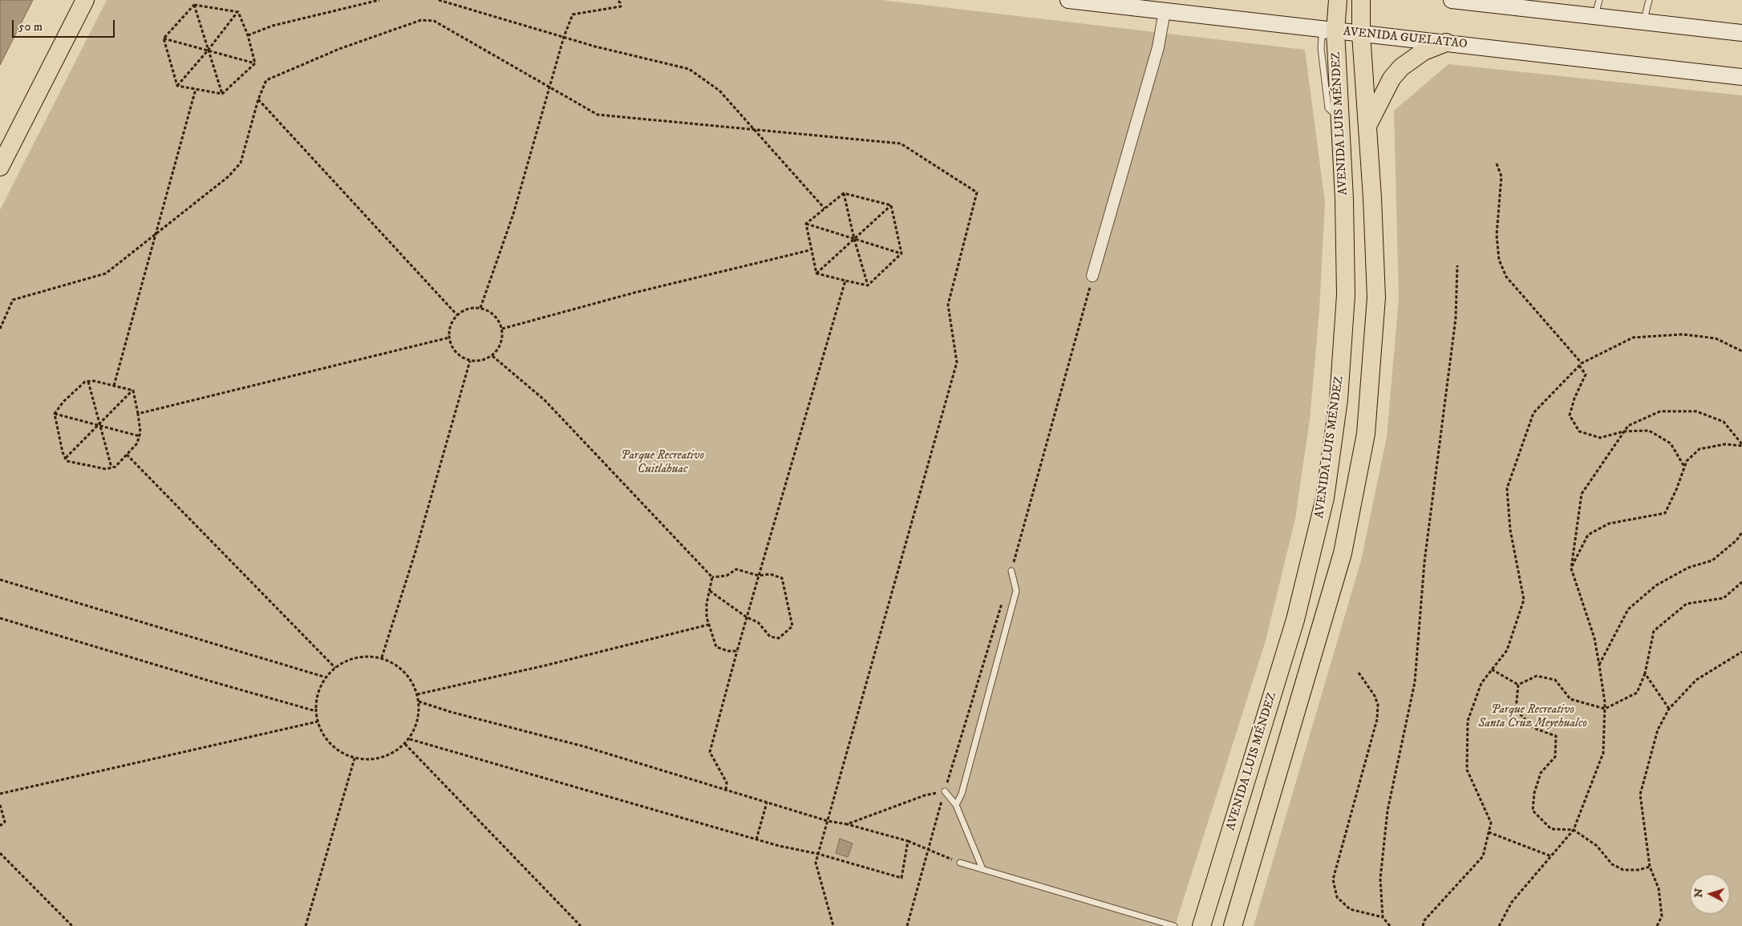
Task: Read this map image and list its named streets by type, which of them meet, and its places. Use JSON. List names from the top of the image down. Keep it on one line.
{"streets":{"main road":["AVENIDA GUELATAO","AVENIDA LUIS MÉNDEZ"]},"crossings":[["AVENIDA GUELATAO","AVENIDA LUIS MÉNDEZ"]],"parks":["Parque Recreativo Cuitláhuac","Parque Recreativo Santa Cruz Meyehualco"],"scale_bar":"50 m","north":"left"}
